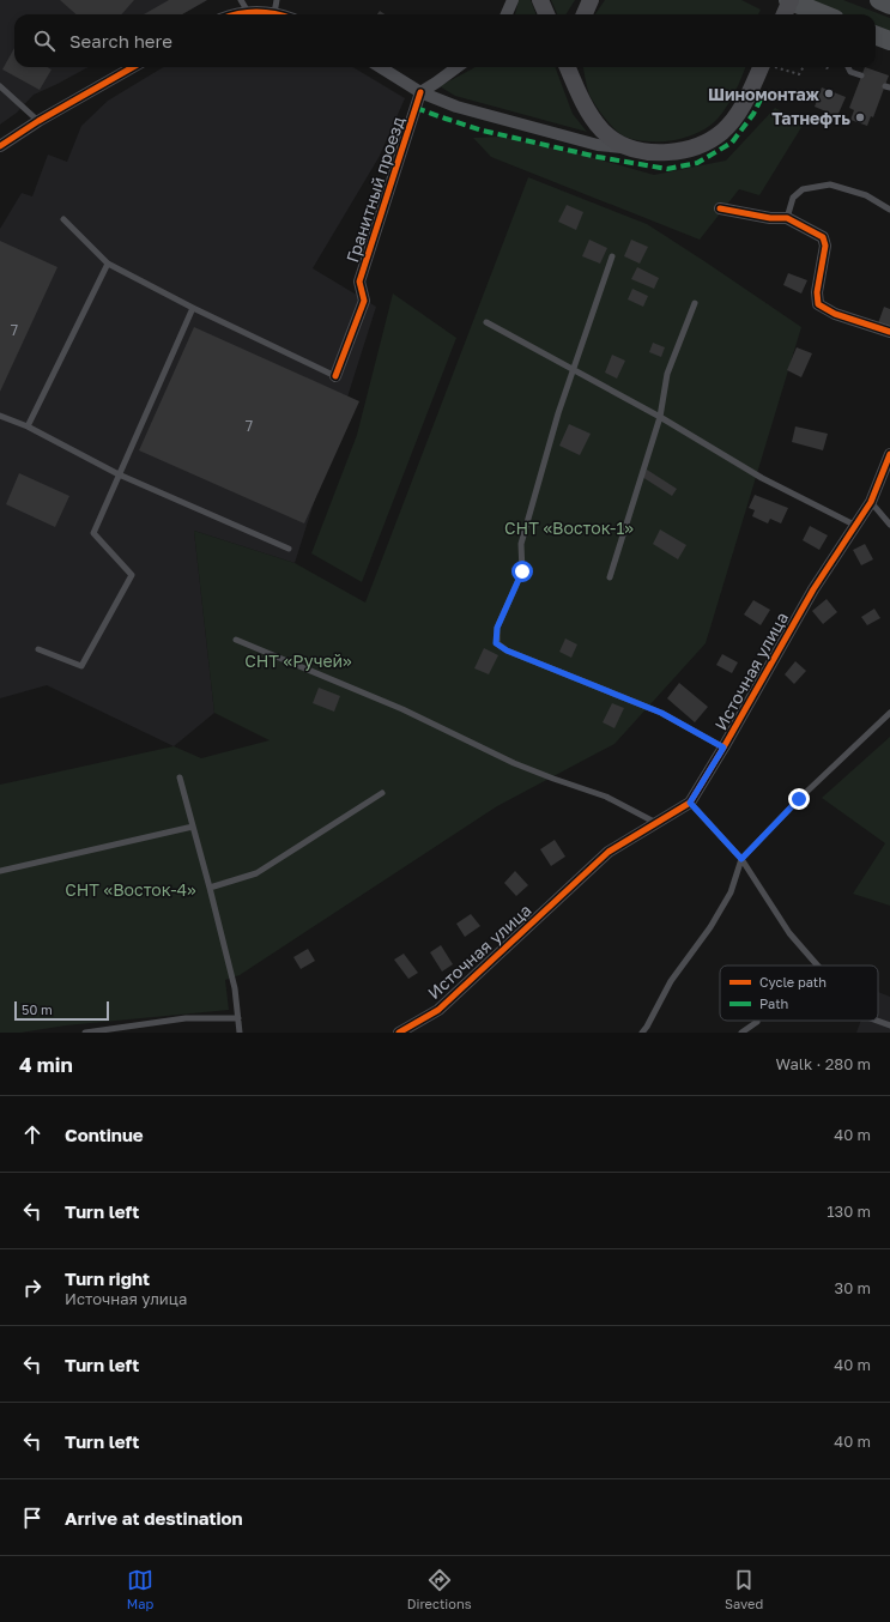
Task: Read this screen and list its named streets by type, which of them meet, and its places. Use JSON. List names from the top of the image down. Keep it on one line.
{"streets":{"street":["Гранитный проезд","Источная улица"]},"parks":["СНТ «Восток-1»","СНТ «Ручей»","СНТ «Восток-4»"],"places":["Шиномонтаж","Татнефть"],"house_numbers":["7","7"],"legend":["Cycle path","Path"],"scale_bar":"50 m","page":{"search":"Search here","scale":"50 m","heading":["4 min","Walk · 280 m"],"list":[["Continue","40 m"],["Turn left","130 m"],["Turn right","Источная улица","30 m"],["Turn left","40 m"],["Turn left","40 m"],"Arrive at destination"],"nav":["Map","Directions","Saved"]}}
